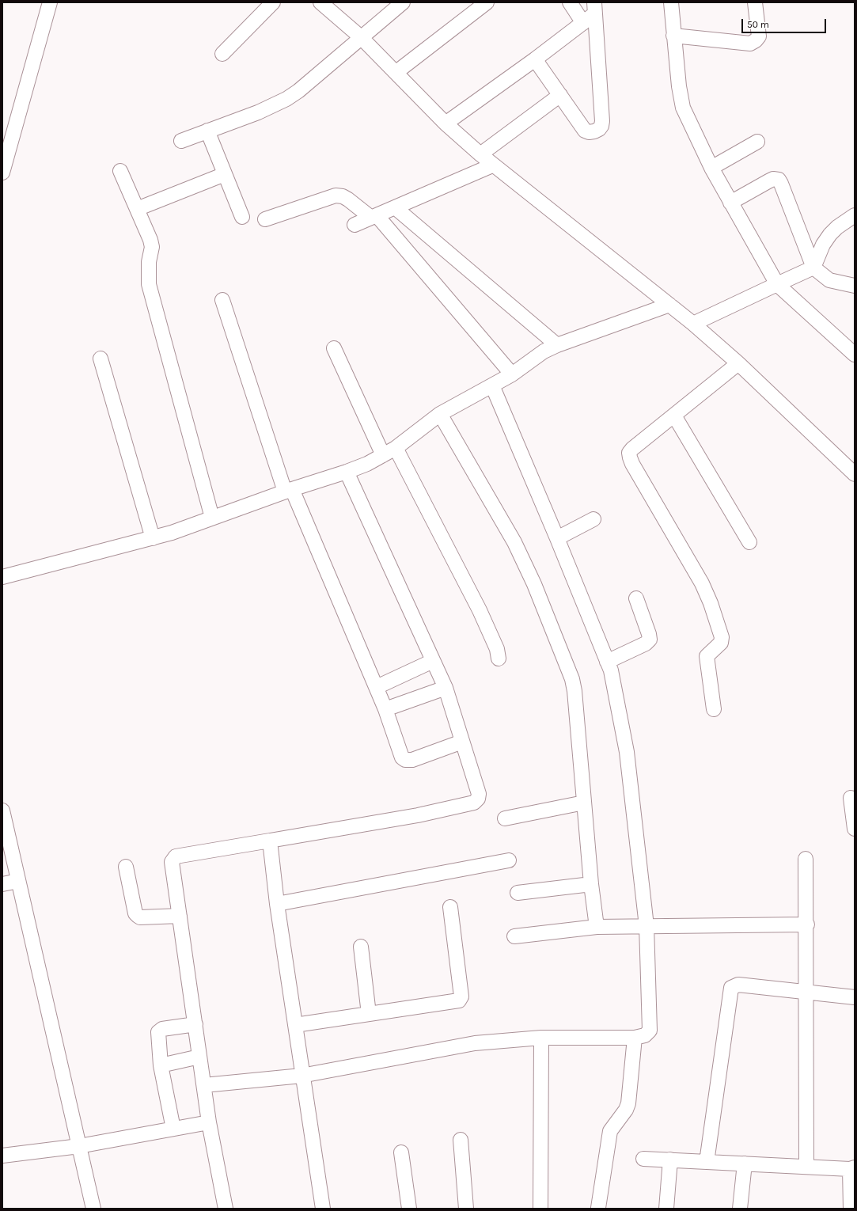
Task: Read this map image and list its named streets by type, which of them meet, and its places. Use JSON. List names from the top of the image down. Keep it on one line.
{"scale_bar":"50 m"}
